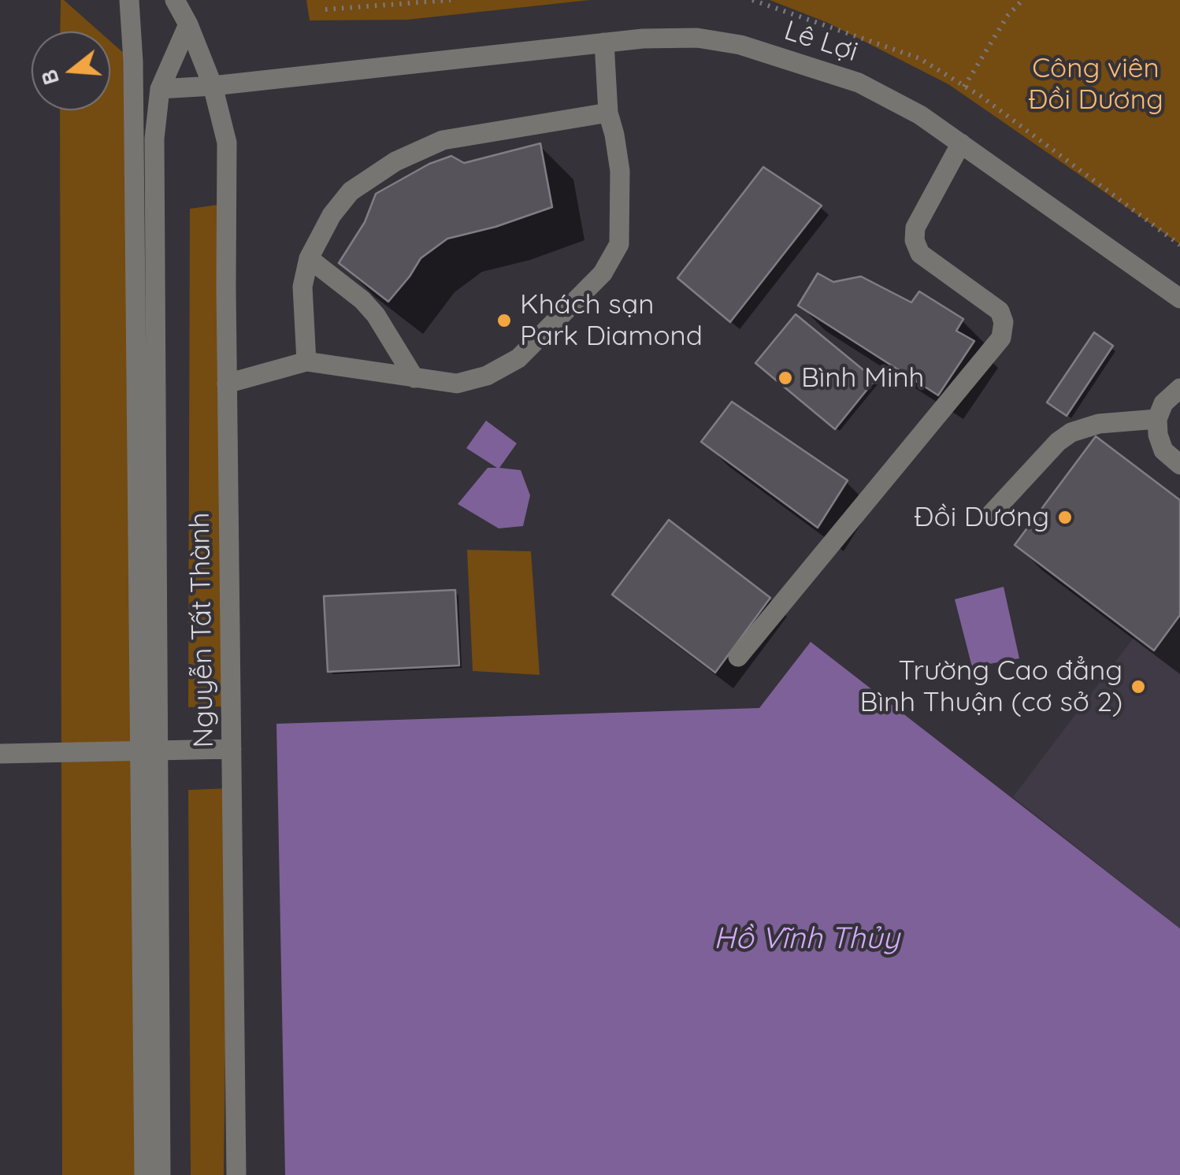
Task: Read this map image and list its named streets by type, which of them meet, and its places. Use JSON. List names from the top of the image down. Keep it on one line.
{"streets":{"street":["Lê Lợi","Nguyễn Tất Thành"]},"crossings":[["Lê Lợi","Nguyễn Tất Thành"]],"water":["Hồ Vĩnh Thủy"],"parks":["Công viên Đồi Dương"],"places":["Khách sạn Park Diamond","Bình Minh","Đồi Dương","Trường Cao đẳng Bình Thuận (cơ sở 2)"],"north":"left"}
